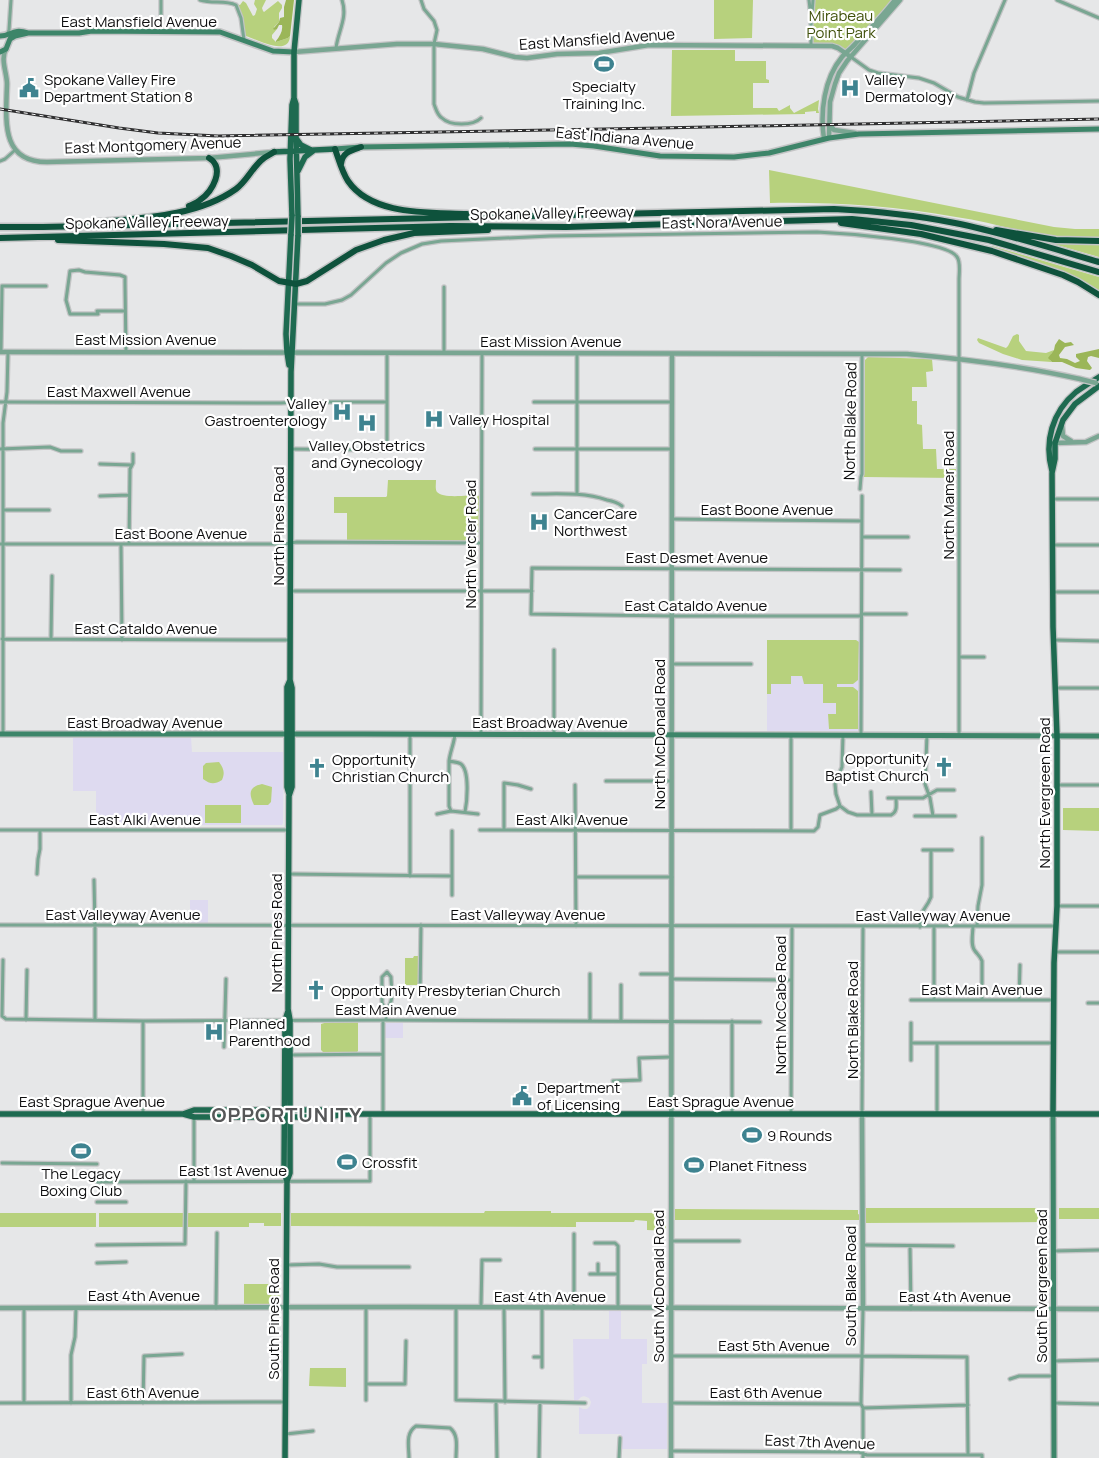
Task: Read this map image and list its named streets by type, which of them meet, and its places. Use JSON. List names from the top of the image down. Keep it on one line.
{"streets":{"highway":["Spokane Valley Freeway"],"main road":["East Mansfield Avenue","East Indiana Avenue","East Montgomery Avenue","North Pines Road","East Broadway Avenue","North Evergreen Road","East Sprague Avenue","South Evergreen Road","South Pines Road"],"street":["East Nora Avenue","East Mission Avenue","East Maxwell Avenue","North Blake Road","North Mamer Road","East Boone Avenue","North Vercler Road","East Desmet Avenue","East Cataldo Avenue","North McDonald Road","East Alki Avenue","East Valleyway Avenue","East Main Avenue","North McCabe Road","East 1st Avenue","South McDonald Road","South Blake Road","East 4th Avenue","East 5th Avenue","East 6th Avenue","East 7th Avenue"]},"crossings":[["East Mansfield Avenue","North Pines Road"],["East Indiana Avenue","East Montgomery Avenue"],["East Indiana Avenue","North Pines Road"],["East Montgomery Avenue","North Pines Road"],["East Nora Avenue","North Mamer Road"],["East Nora Avenue","North Pines Road"],["East Mission Avenue","North Blake Road"],["East Mission Avenue","North Mamer Road"],["East Mission Avenue","North Pines Road"],["East Mission Avenue","North Vercler Road"],["East Mission Avenue","North McDonald Road"],["East Mission Avenue","North Evergreen Road"],["East Maxwell Avenue","North Pines Road"],["North Blake Road","East Boone Avenue"],["North Blake Road","East Desmet Avenue"],["North Blake Road","East Cataldo Avenue"],["North Blake Road","East Broadway Avenue"],["North Blake Road","East Valleyway Avenue"],["North Blake Road","East Sprague Avenue"],["North Blake Road","South Blake Road"],["North Mamer Road","East Broadway Avenue"],["East Boone Avenue","North Pines Road"],["East Boone Avenue","North Vercler Road"],["East Boone Avenue","North McDonald Road"],["North Pines Road","East Cataldo Avenue"],["North Pines Road","East Broadway Avenue"],["North Pines Road","East Alki Avenue"],["North Pines Road","East Valleyway Avenue"],["North Pines Road","East Main Avenue"],["North Pines Road","East Sprague Avenue"],["North Pines Road","South Pines Road"],["North Vercler Road","East Broadway Avenue"],["East Desmet Avenue","East Cataldo Avenue"],["East Desmet Avenue","North McDonald Road"],["East Cataldo Avenue","North McDonald Road"],["East Broadway Avenue","North McDonald Road"],["East Broadway Avenue","North Evergreen Road"],["North McDonald Road","East Alki Avenue"],["North McDonald Road","East Valleyway Avenue"],["North McDonald Road","East Main Avenue"],["North McDonald Road","East Sprague Avenue"],["North McDonald Road","South McDonald Road"],["North Evergreen Road","East Valleyway Avenue"],["North Evergreen Road","East Main Avenue"],["North Evergreen Road","East Sprague Avenue"],["North Evergreen Road","South Evergreen Road"],["East Valleyway Avenue","North McCabe Road"],["North McCabe Road","East Sprague Avenue"],["East Sprague Avenue","East 1st Avenue"],["East Sprague Avenue","South McDonald Road"],["East Sprague Avenue","South Blake Road"],["East Sprague Avenue","South Evergreen Road"],["East Sprague Avenue","South Pines Road"],["East 1st Avenue","South Pines Road"],["South McDonald Road","East 4th Avenue"],["South McDonald Road","East 5th Avenue"],["South McDonald Road","East 6th Avenue"],["South McDonald Road","East 7th Avenue"],["South Blake Road","East 4th Avenue"],["South Blake Road","East 5th Avenue"],["South Blake Road","East 6th Avenue"],["South Blake Road","East 7th Avenue"],["South Evergreen Road","East 4th Avenue"],["East 4th Avenue","South Pines Road"],["South Pines Road","East 6th Avenue"],["East 5th Avenue","East 6th Avenue"]],"districts":["OPPORTUNITY"],"parks":["Mirabeau Point Park"],"places":{"sports":["Specialty Training Inc.","9 Rounds","The Legacy Boxing Club","Crossfit","Planet Fitness"],"public building":["Spokane Valley Fire Department Station 8","Department of Licensing"],"hospital":["Valley Dermatology","Valley Gastroenterology","Valley Hospital","Valley Obstetrics and Gynecology","CancerCare Northwest","Planned Parenthood"],"church":["Opportunity Baptist Church","Opportunity Christian Church","Opportunity Presbyterian Church"]}}
